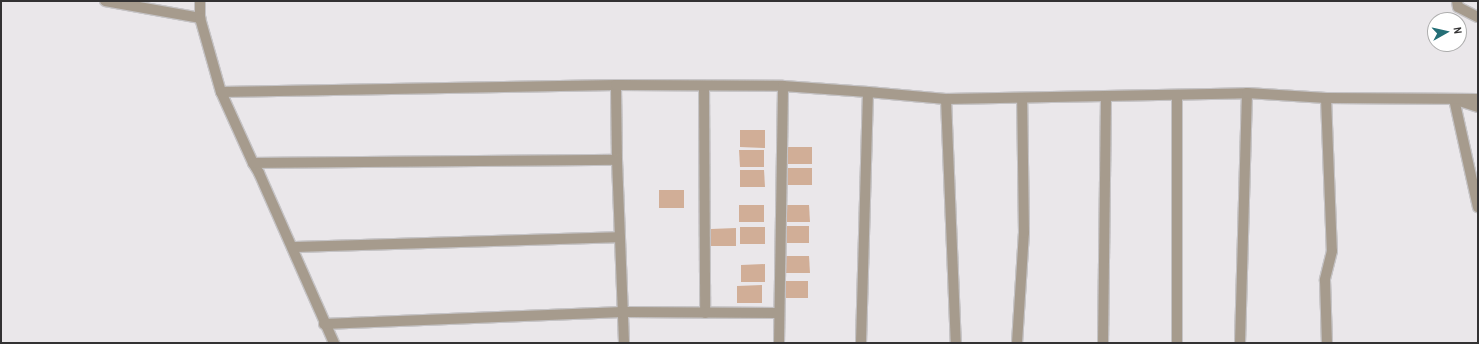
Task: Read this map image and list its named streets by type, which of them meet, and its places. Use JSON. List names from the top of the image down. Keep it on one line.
{"north":"right"}
